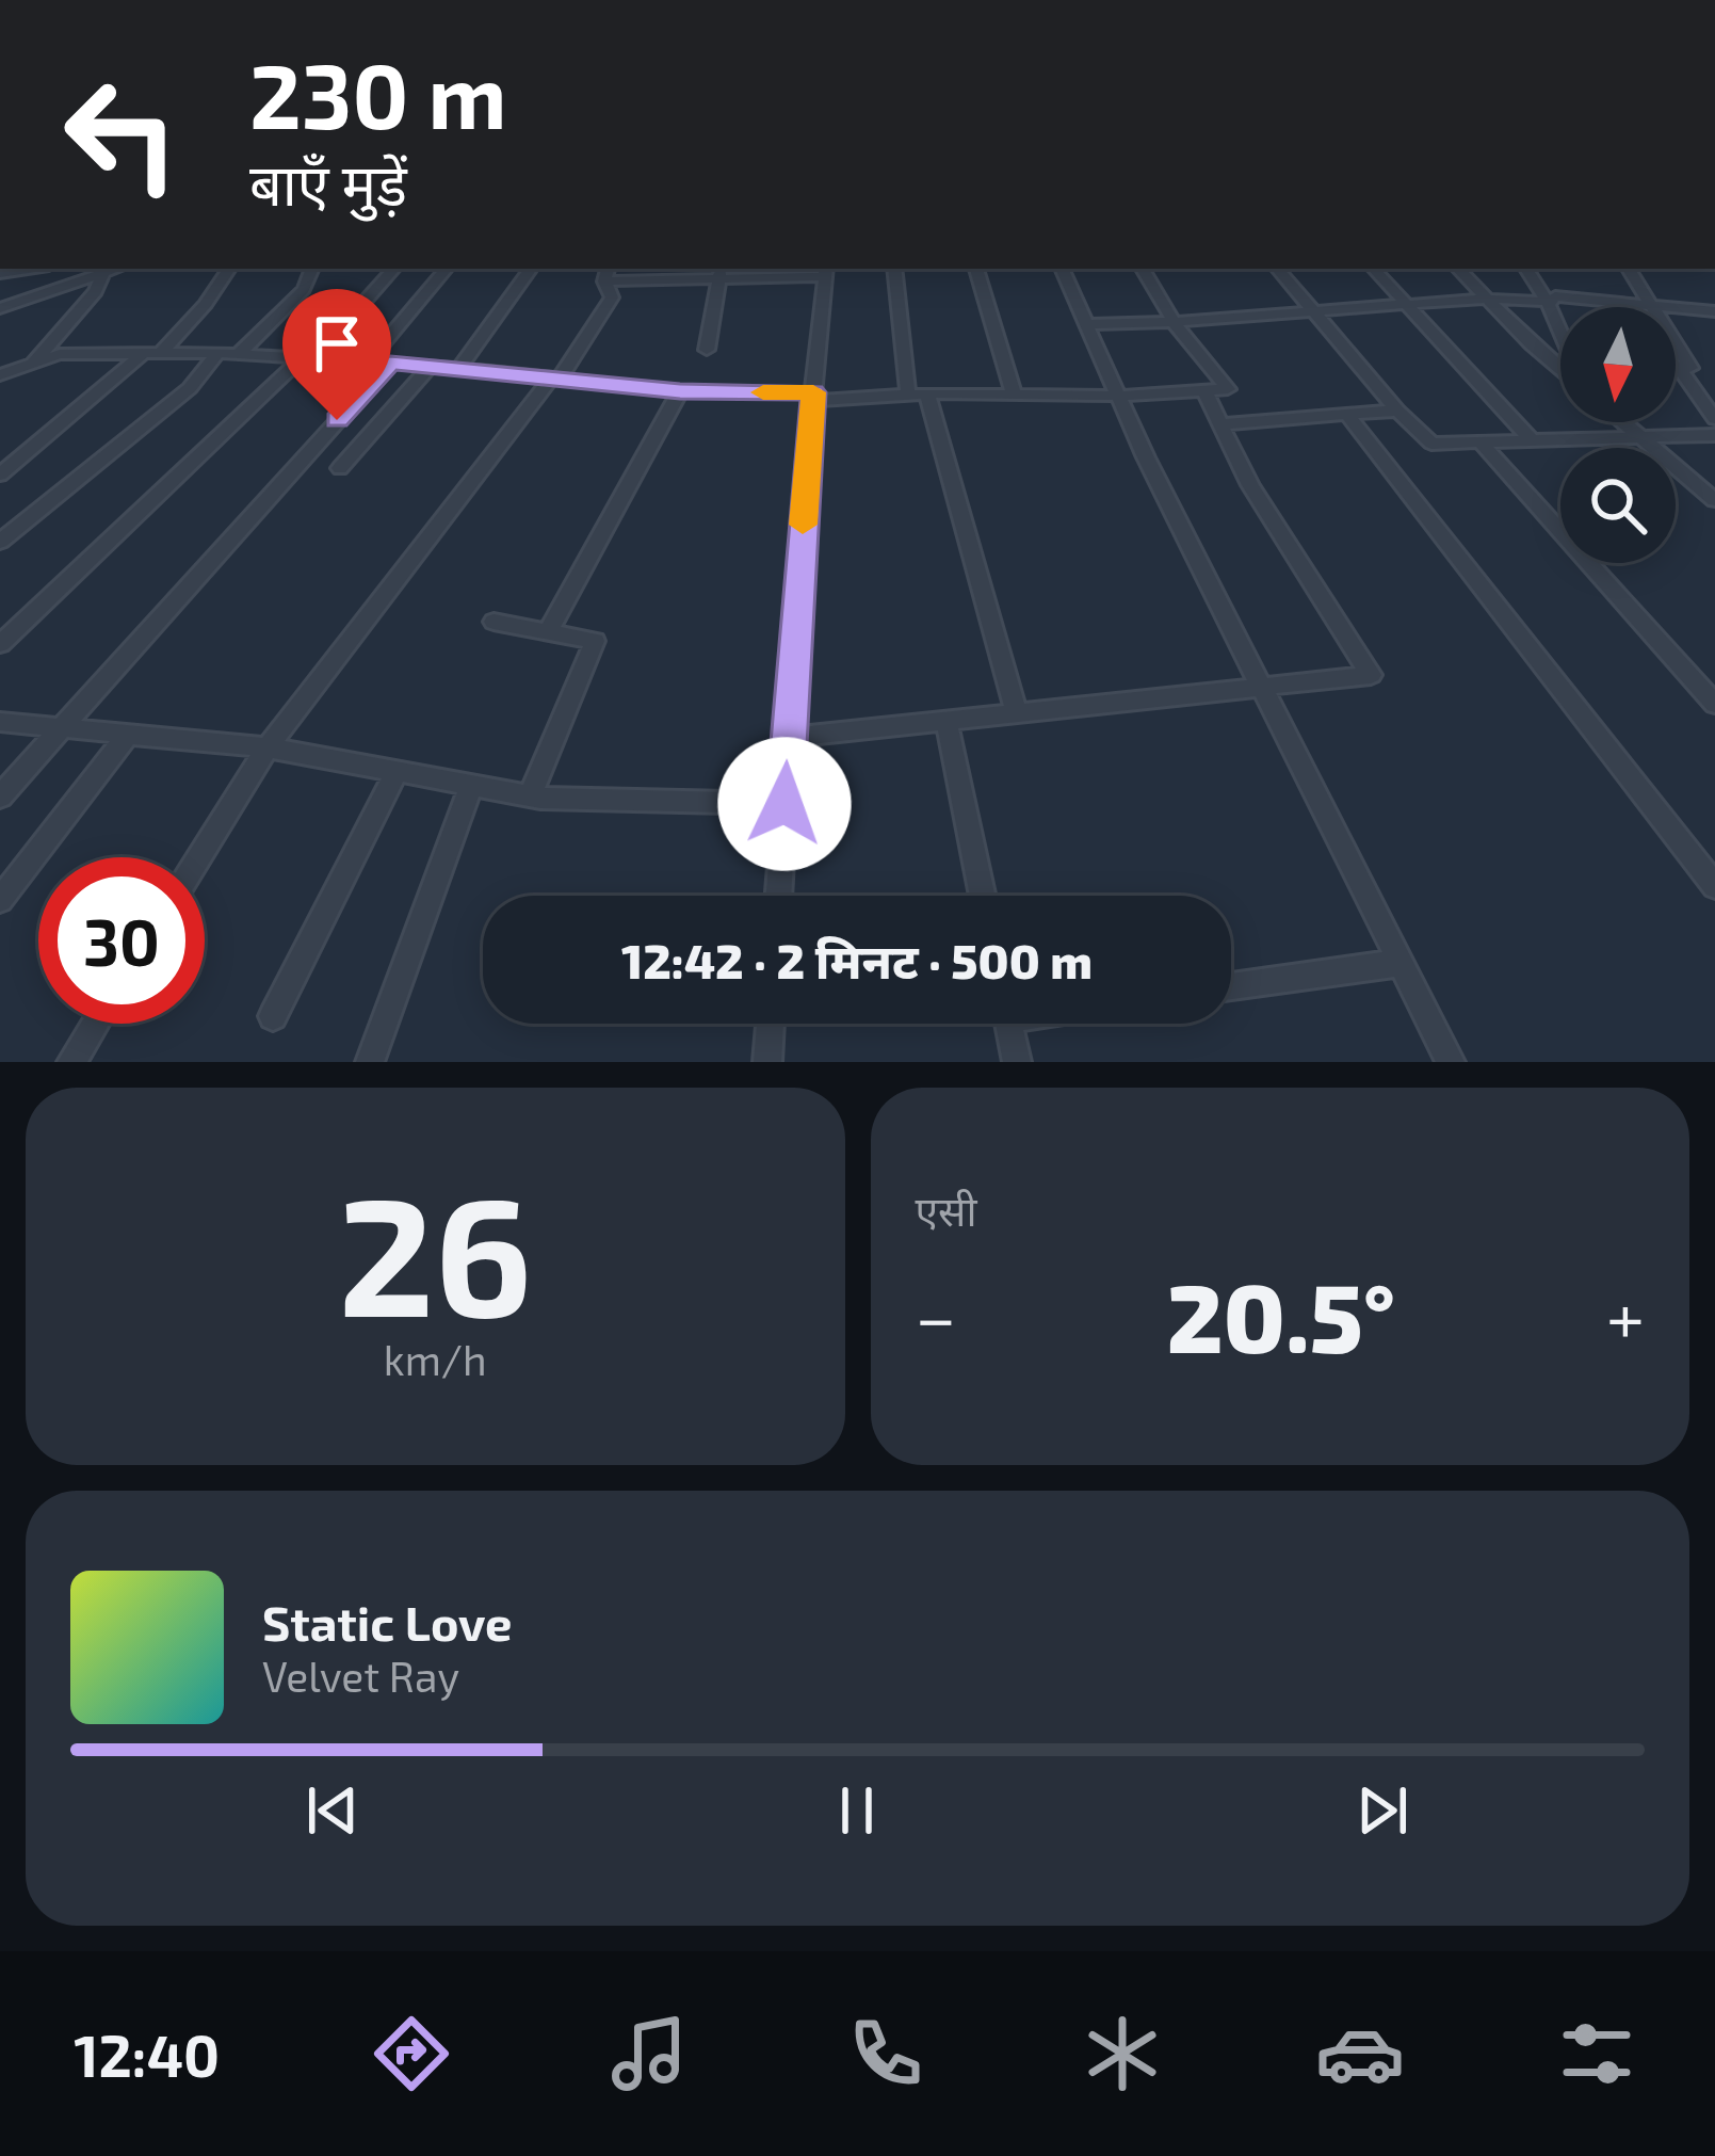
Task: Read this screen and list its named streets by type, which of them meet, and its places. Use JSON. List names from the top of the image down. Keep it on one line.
{"north":"bottom","page":{"turn":["230 m","बाएँ मुड़ें"],"limit":"30","trip":"12:42 · 2 मिनट · 500 m","tile":[["26","km/h"],"एसी"],"heat":["−","20.5°","+"],"song":["Static Love","Velvet Ray"],"tabs":"12:40"}}
